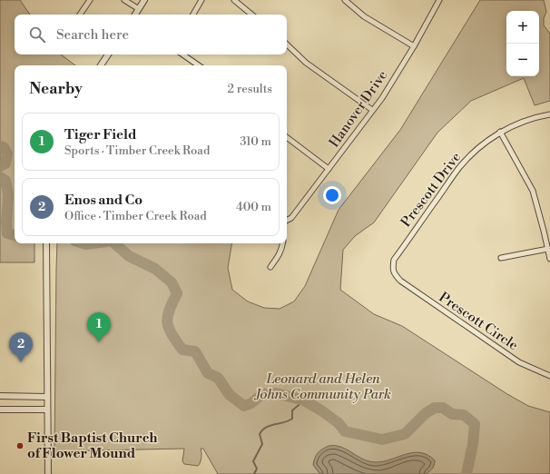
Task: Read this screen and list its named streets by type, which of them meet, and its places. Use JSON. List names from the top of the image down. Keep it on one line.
{"streets":{"street":["Hanover Drive","Prescott Drive","Prescott Circle"]},"crossings":[["Prescott Drive","Prescott Circle"]],"parks":["Leonard and Helen Johns Community Park"],"places":["First Baptist Church of Flower Mound"],"page":{"map_buttons":["+","−"],"search":"Search here","heading":["Nearby","2 results"],"list":[{"mark":"1","name":"Tiger Field","note":"Sports · Timber Creek Road","value":"310 m"},{"mark":"2","name":"Enos and Co","note":"Office · Timber Creek Road","value":"400 m"}],"pins":["1","2"]}}
